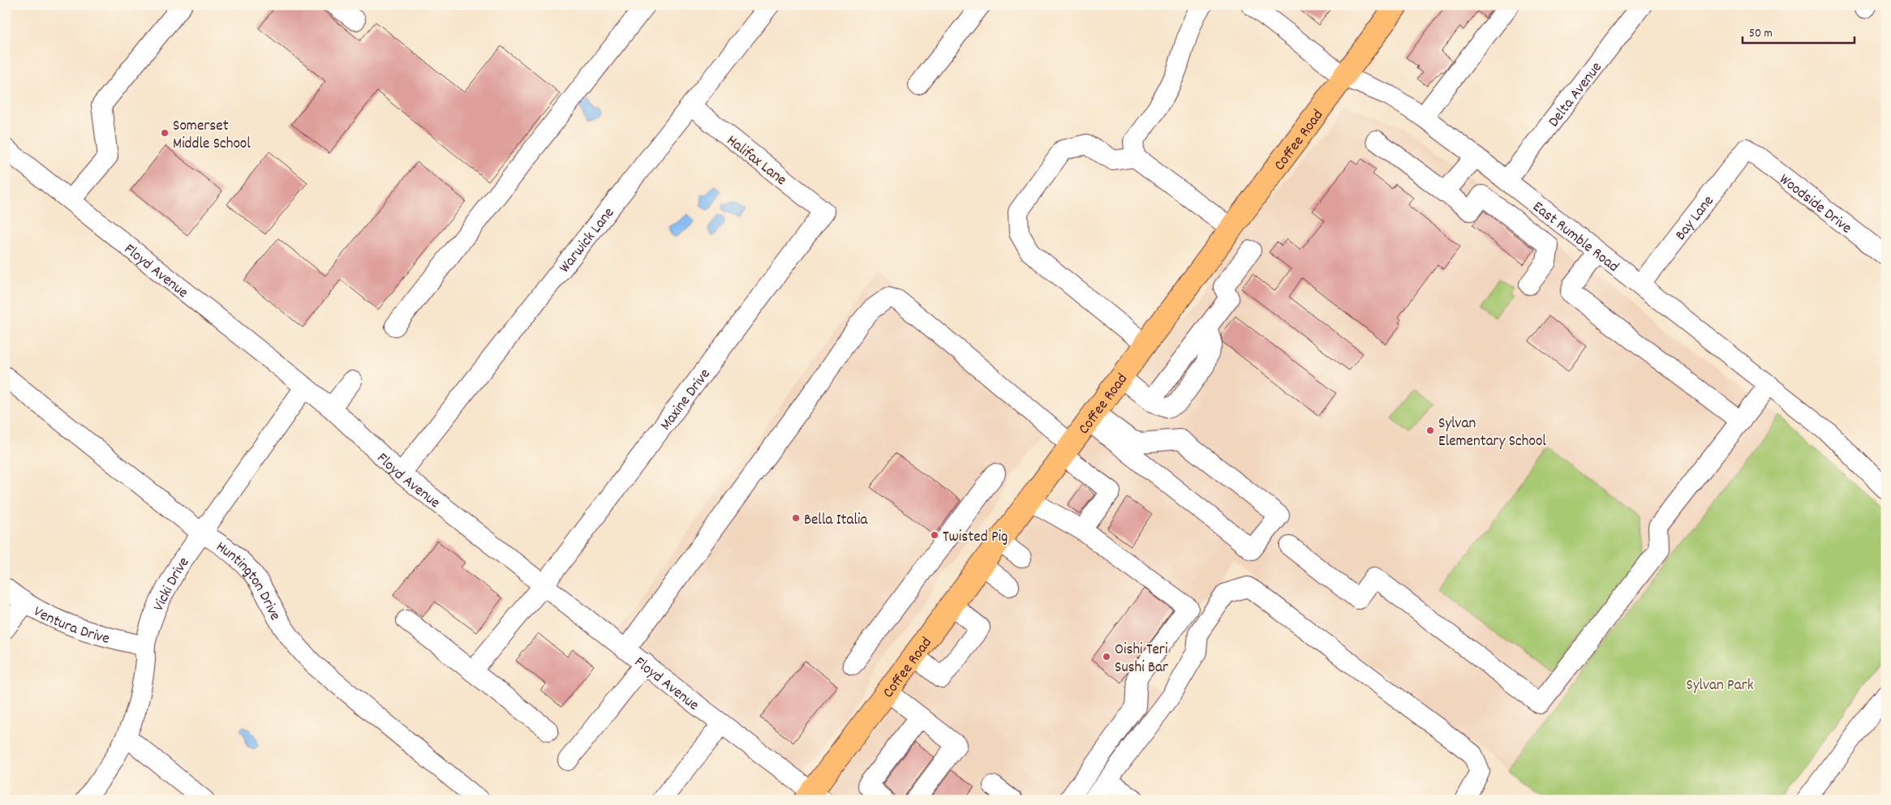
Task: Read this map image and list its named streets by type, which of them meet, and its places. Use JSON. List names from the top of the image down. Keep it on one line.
{"streets":{"main road":["Coffee Road"],"street":["Delta Avenue","Halifax Lane","Woodside Drive","Bay Lane","East Rumble Road","Warwick Lane","Floyd Avenue","Maxine Drive","Huntington Drive","Vicki Drive","Ventura Drive"]},"crossings":[["Delta Avenue","East Rumble Road"],["Coffee Road","East Rumble Road"],["Coffee Road","Floyd Avenue"],["Halifax Lane","Warwick Lane"],["Halifax Lane","Maxine Drive"],["Woodside Drive","Bay Lane"],["Bay Lane","East Rumble Road"],["Warwick Lane","Floyd Avenue"],["Floyd Avenue","Maxine Drive"],["Floyd Avenue","Vicki Drive"],["Huntington Drive","Vicki Drive"],["Vicki Drive","Ventura Drive"]],"parks":["Sylvan Park"],"places":["Somerset Middle School","Sylvan Elementary School","Bella Italia","Twisted Pig","Oishi Teri Sushi Bar"],"scale_bar":"50 m"}
